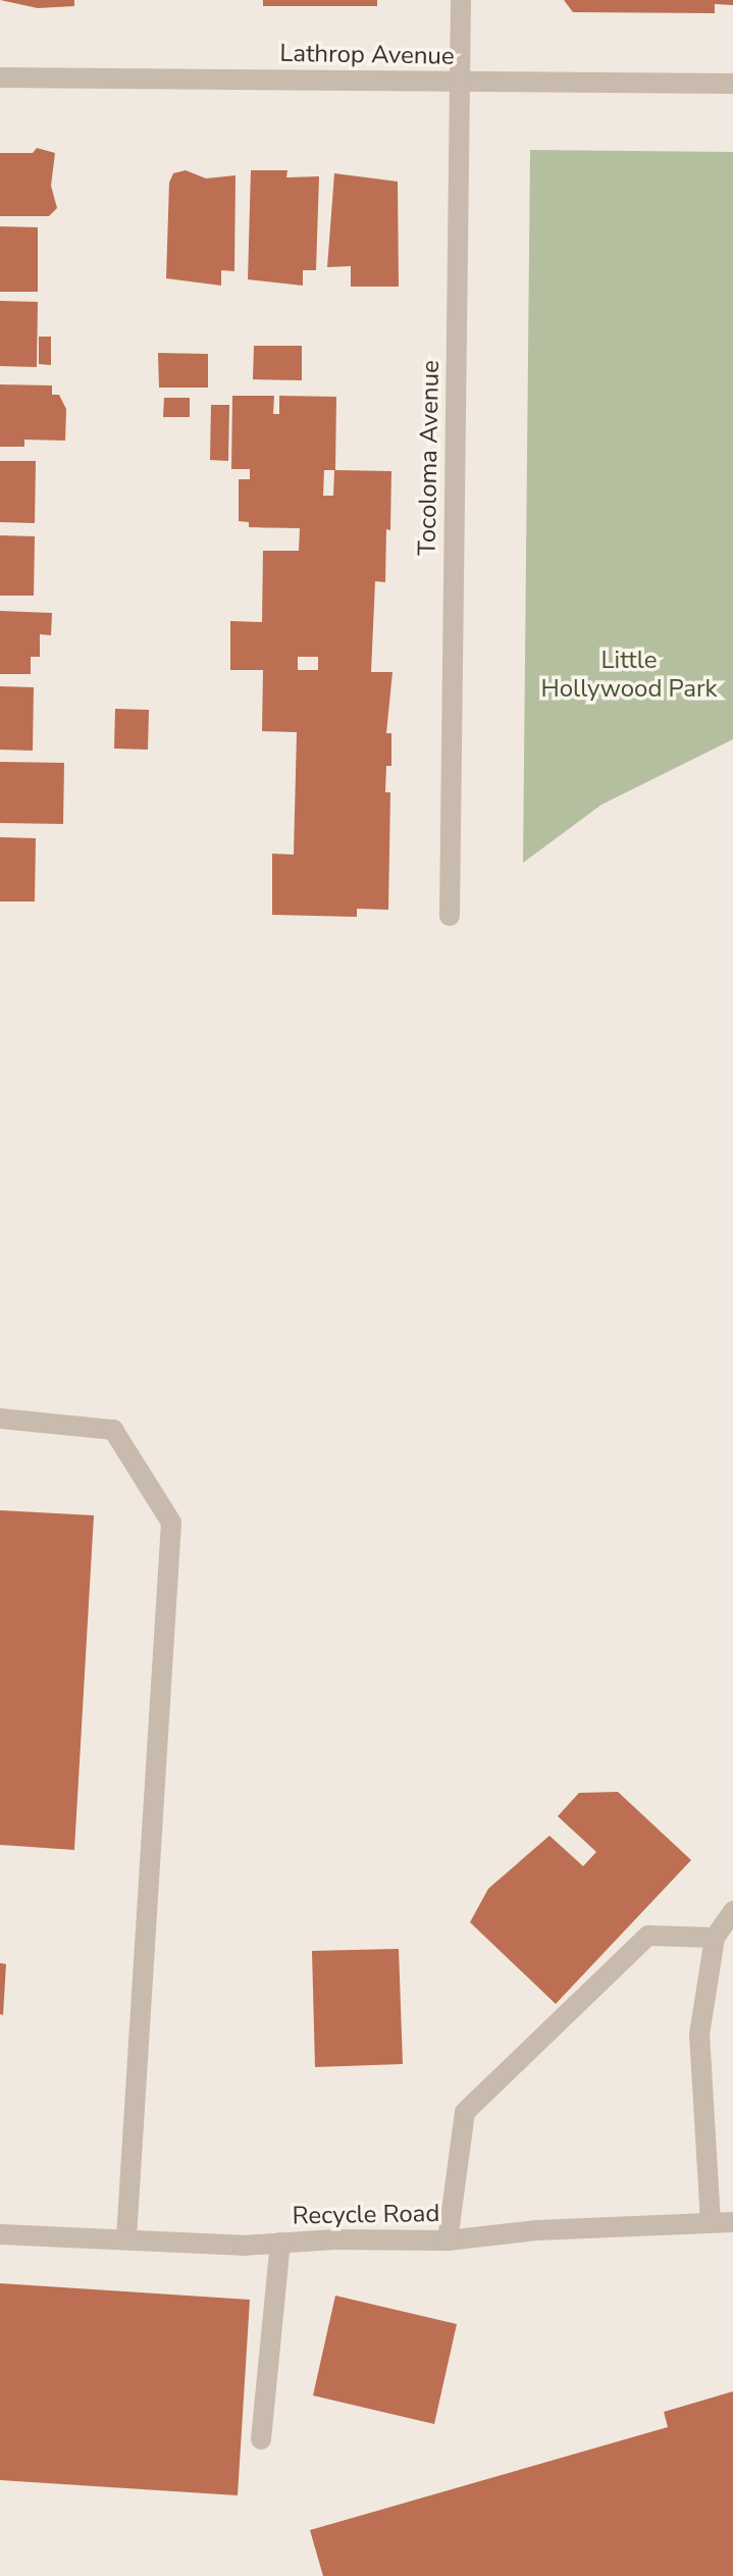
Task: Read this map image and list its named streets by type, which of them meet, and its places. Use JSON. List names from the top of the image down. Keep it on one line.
{"streets":{"street":["Lathrop Avenue","Tocoloma Avenue","Recycle Road"]},"crossings":[["Lathrop Avenue","Tocoloma Avenue"]],"parks":["Little Hollywood Park"]}
